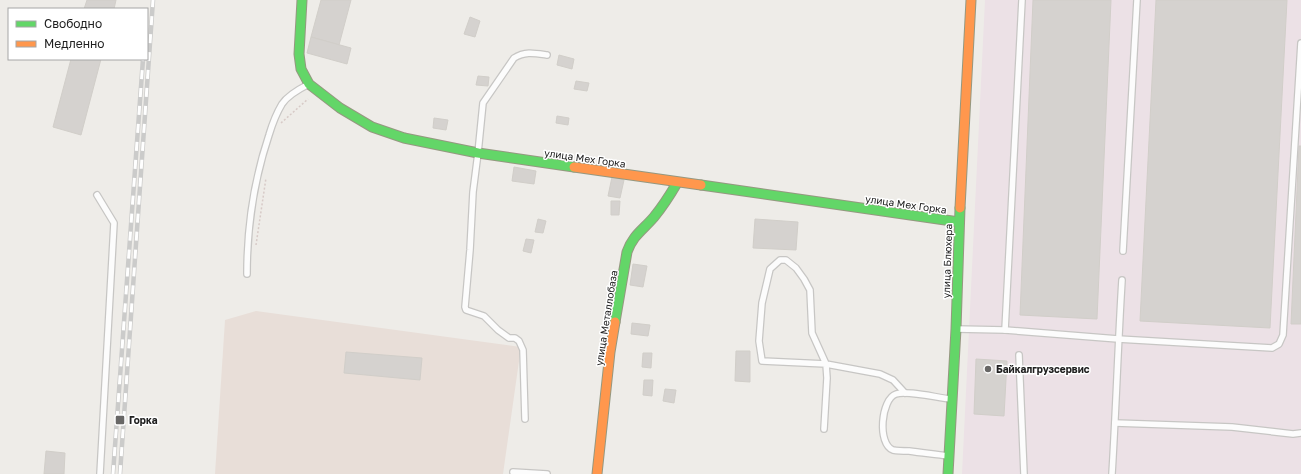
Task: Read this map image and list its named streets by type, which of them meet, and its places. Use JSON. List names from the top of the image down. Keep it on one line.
{"streets":{"street":["улица Мех Горка","улица Блюхера","улица Металлобаза"]},"crossings":[["улица Мех Горка","улица Блюхера"],["улица Мех Горка","улица Металлобаза"]],"places":{"other":["Байкалгрузсервис"],"transit":["Горка"]},"legend":["Свободно","Медленно"]}
